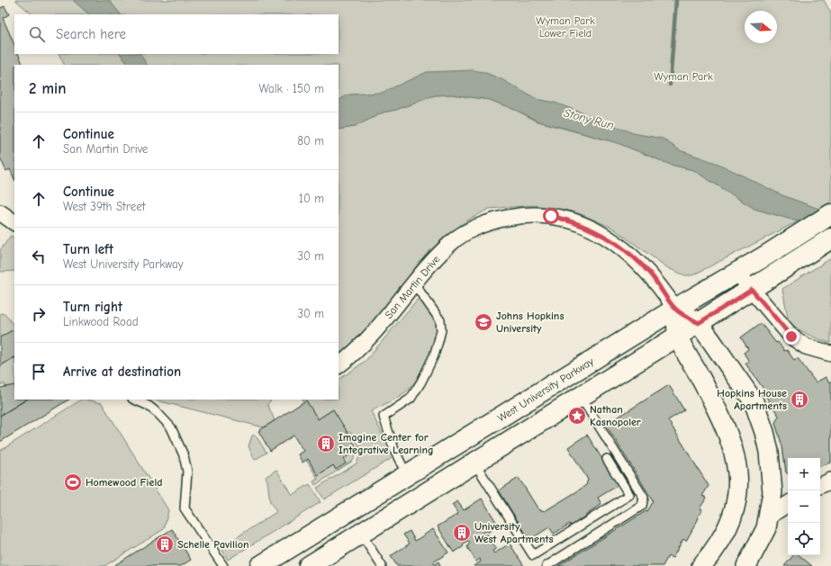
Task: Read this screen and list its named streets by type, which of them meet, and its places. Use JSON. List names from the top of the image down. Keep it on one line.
{"streets":{"main road":["West University Parkway"],"street":["San Martin Drive"]},"crossings":[["San Martin Drive","West University Parkway"]],"water":["Stony Run"],"parks":["Wyman Park Lower Field","Wyman Park"],"places":{"school or university":["Johns Hopkins University"],"building":["Hopkins House Apartments","Imagine Center for Integrative Learning","University West Apartments","Schelle Pavilion"],"place":["Nathan Kasnopoler"],"sports":["Homewood Field"]},"north":"right","page":{"search":"Search here","heading":["2 min","Walk · 150 m"],"list":[["Continue","San Martin Drive","80 m"],["Continue","West 39th Street","10 m"],["Turn left","West University Parkway","30 m"],["Turn right","Linkwood Road","30 m"],"Arrive at destination"],"map_buttons":["+","−"]}}
